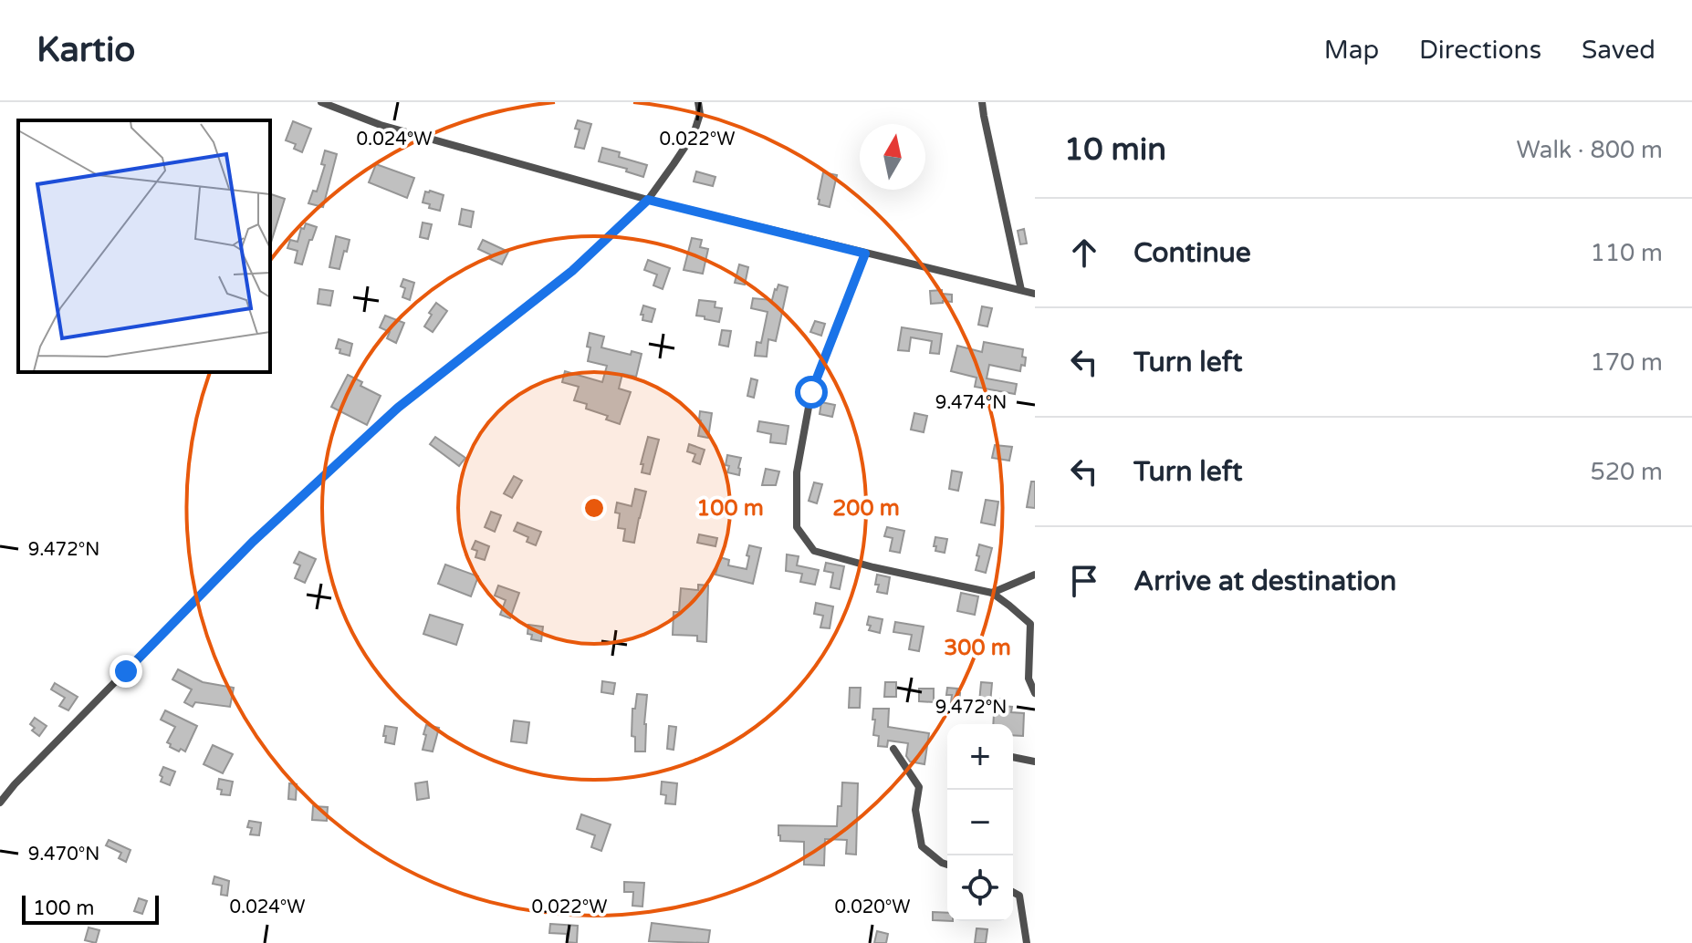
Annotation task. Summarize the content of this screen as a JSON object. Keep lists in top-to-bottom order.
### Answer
{
  "scale_bar": "100 m",
  "north": "top",
  "page": {
    "header": "Kartio",
    "nav": ["Map", "Directions", "Saved"],
    "heading": ["10 min", "Walk · 800 m"],
    "list": [
      ["Continue", "110 m"],
      ["Turn left", "170 m"],
      ["Turn left", "520 m"],
      "Arrive at destination"
    ],
    "map_buttons": ["+", "−"],
    "scale": "100 m"
  },
  "coordinates": [
    "0.024°W",
    "0.022°W",
    "9.474°N",
    "9.472°N",
    "9.470°N",
    "0.020°W"
  ],
  "rings": ["100 m", "200 m", "300 m"]
}
